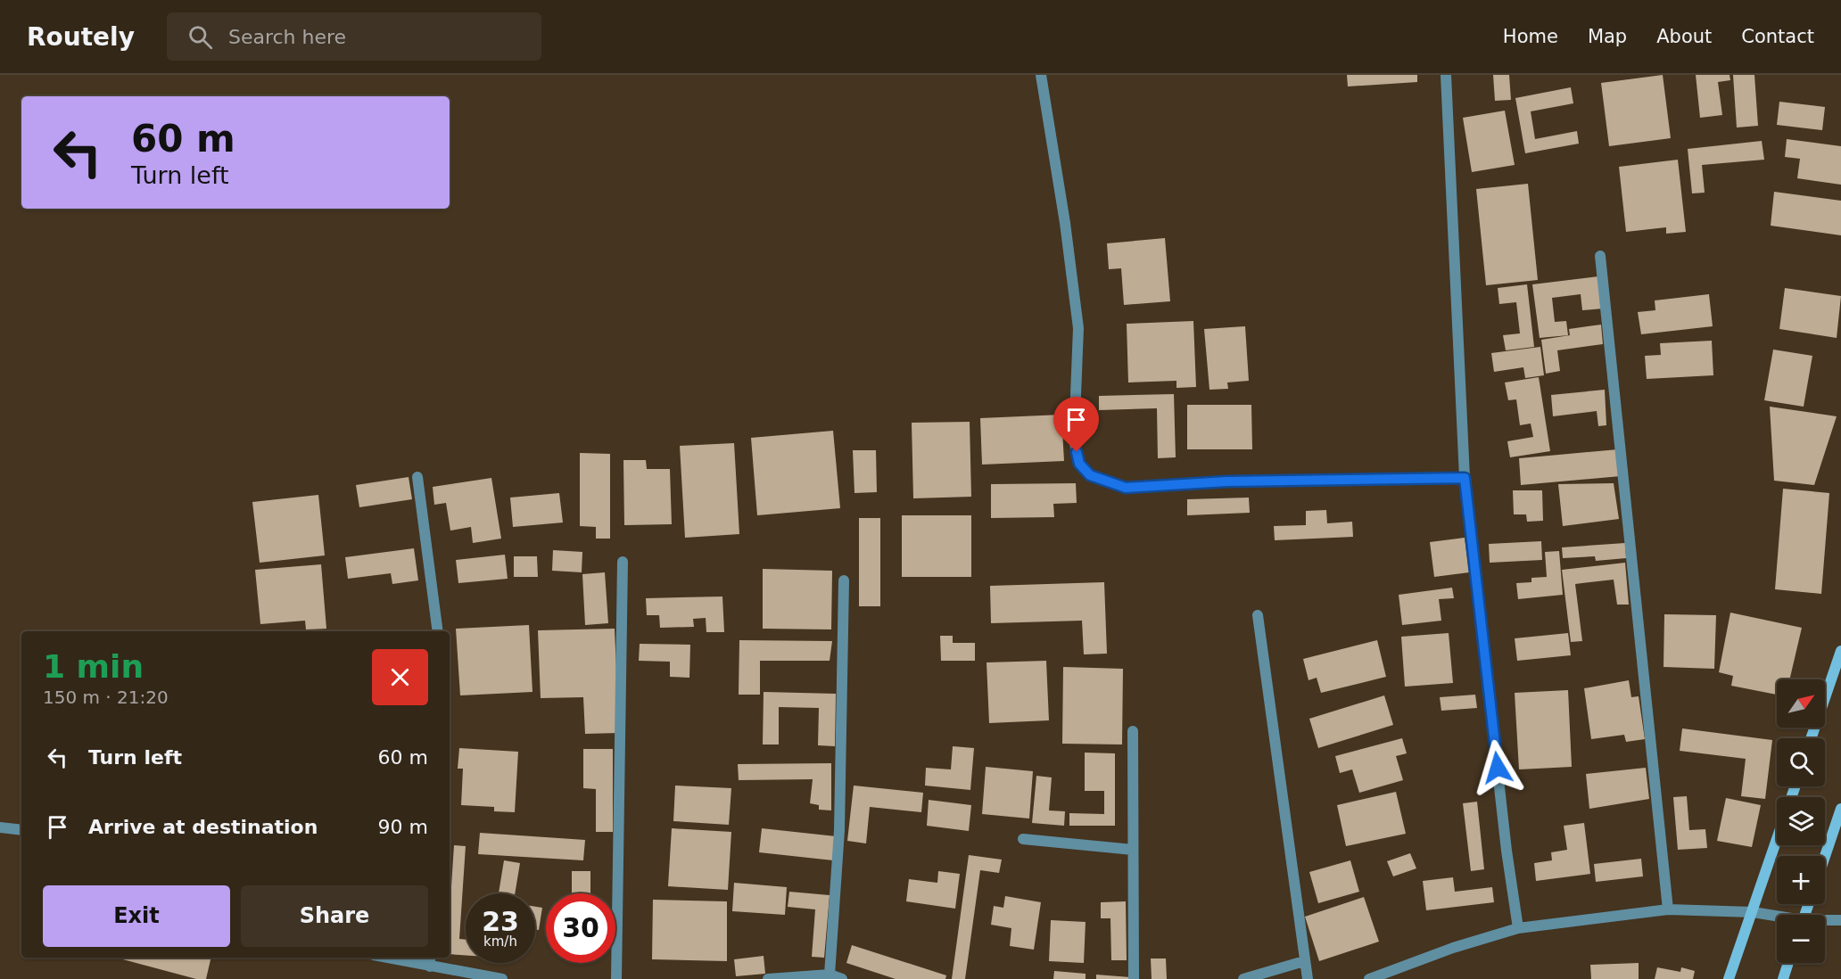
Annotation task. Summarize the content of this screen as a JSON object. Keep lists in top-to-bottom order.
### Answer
{
  "north": "top right",
  "page": {
    "header": "Routely",
    "search": "Search here",
    "nav": [
      "Home",
      "Map",
      "About",
      "Contact"
    ],
    "turn": ["60 m", "Turn left"],
    "heading": ["1 min", "150 m · 21:20"],
    "map_buttons": ["+", "−"],
    "list": [
      {
        "name": "Turn left",
        "value": "60 m"
      },
      {
        "name": "Arrive at destination",
        "value": "90 m"
      }
    ],
    "buttons": ["Exit", "Share"],
    "speed": "23 km/h",
    "limit": "30"
  }
}
